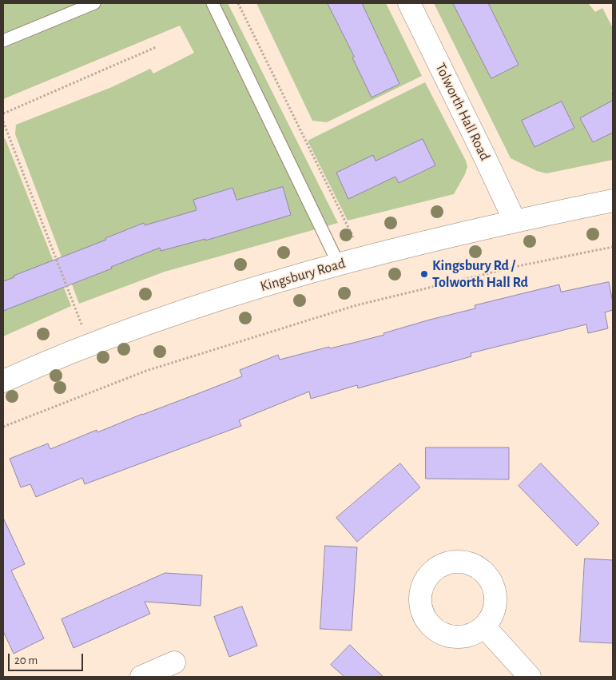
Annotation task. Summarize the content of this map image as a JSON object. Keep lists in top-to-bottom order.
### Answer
{
  "streets": {
    "street": ["Tolworth Hall Road", "Kingsbury Road"]
  },
  "crossings": [
    ["Tolworth Hall Road", "Kingsbury Road"]
  ],
  "places": ["Kingsbury Rd / Tolworth Hall Rd"],
  "scale_bar": "20 m"
}
